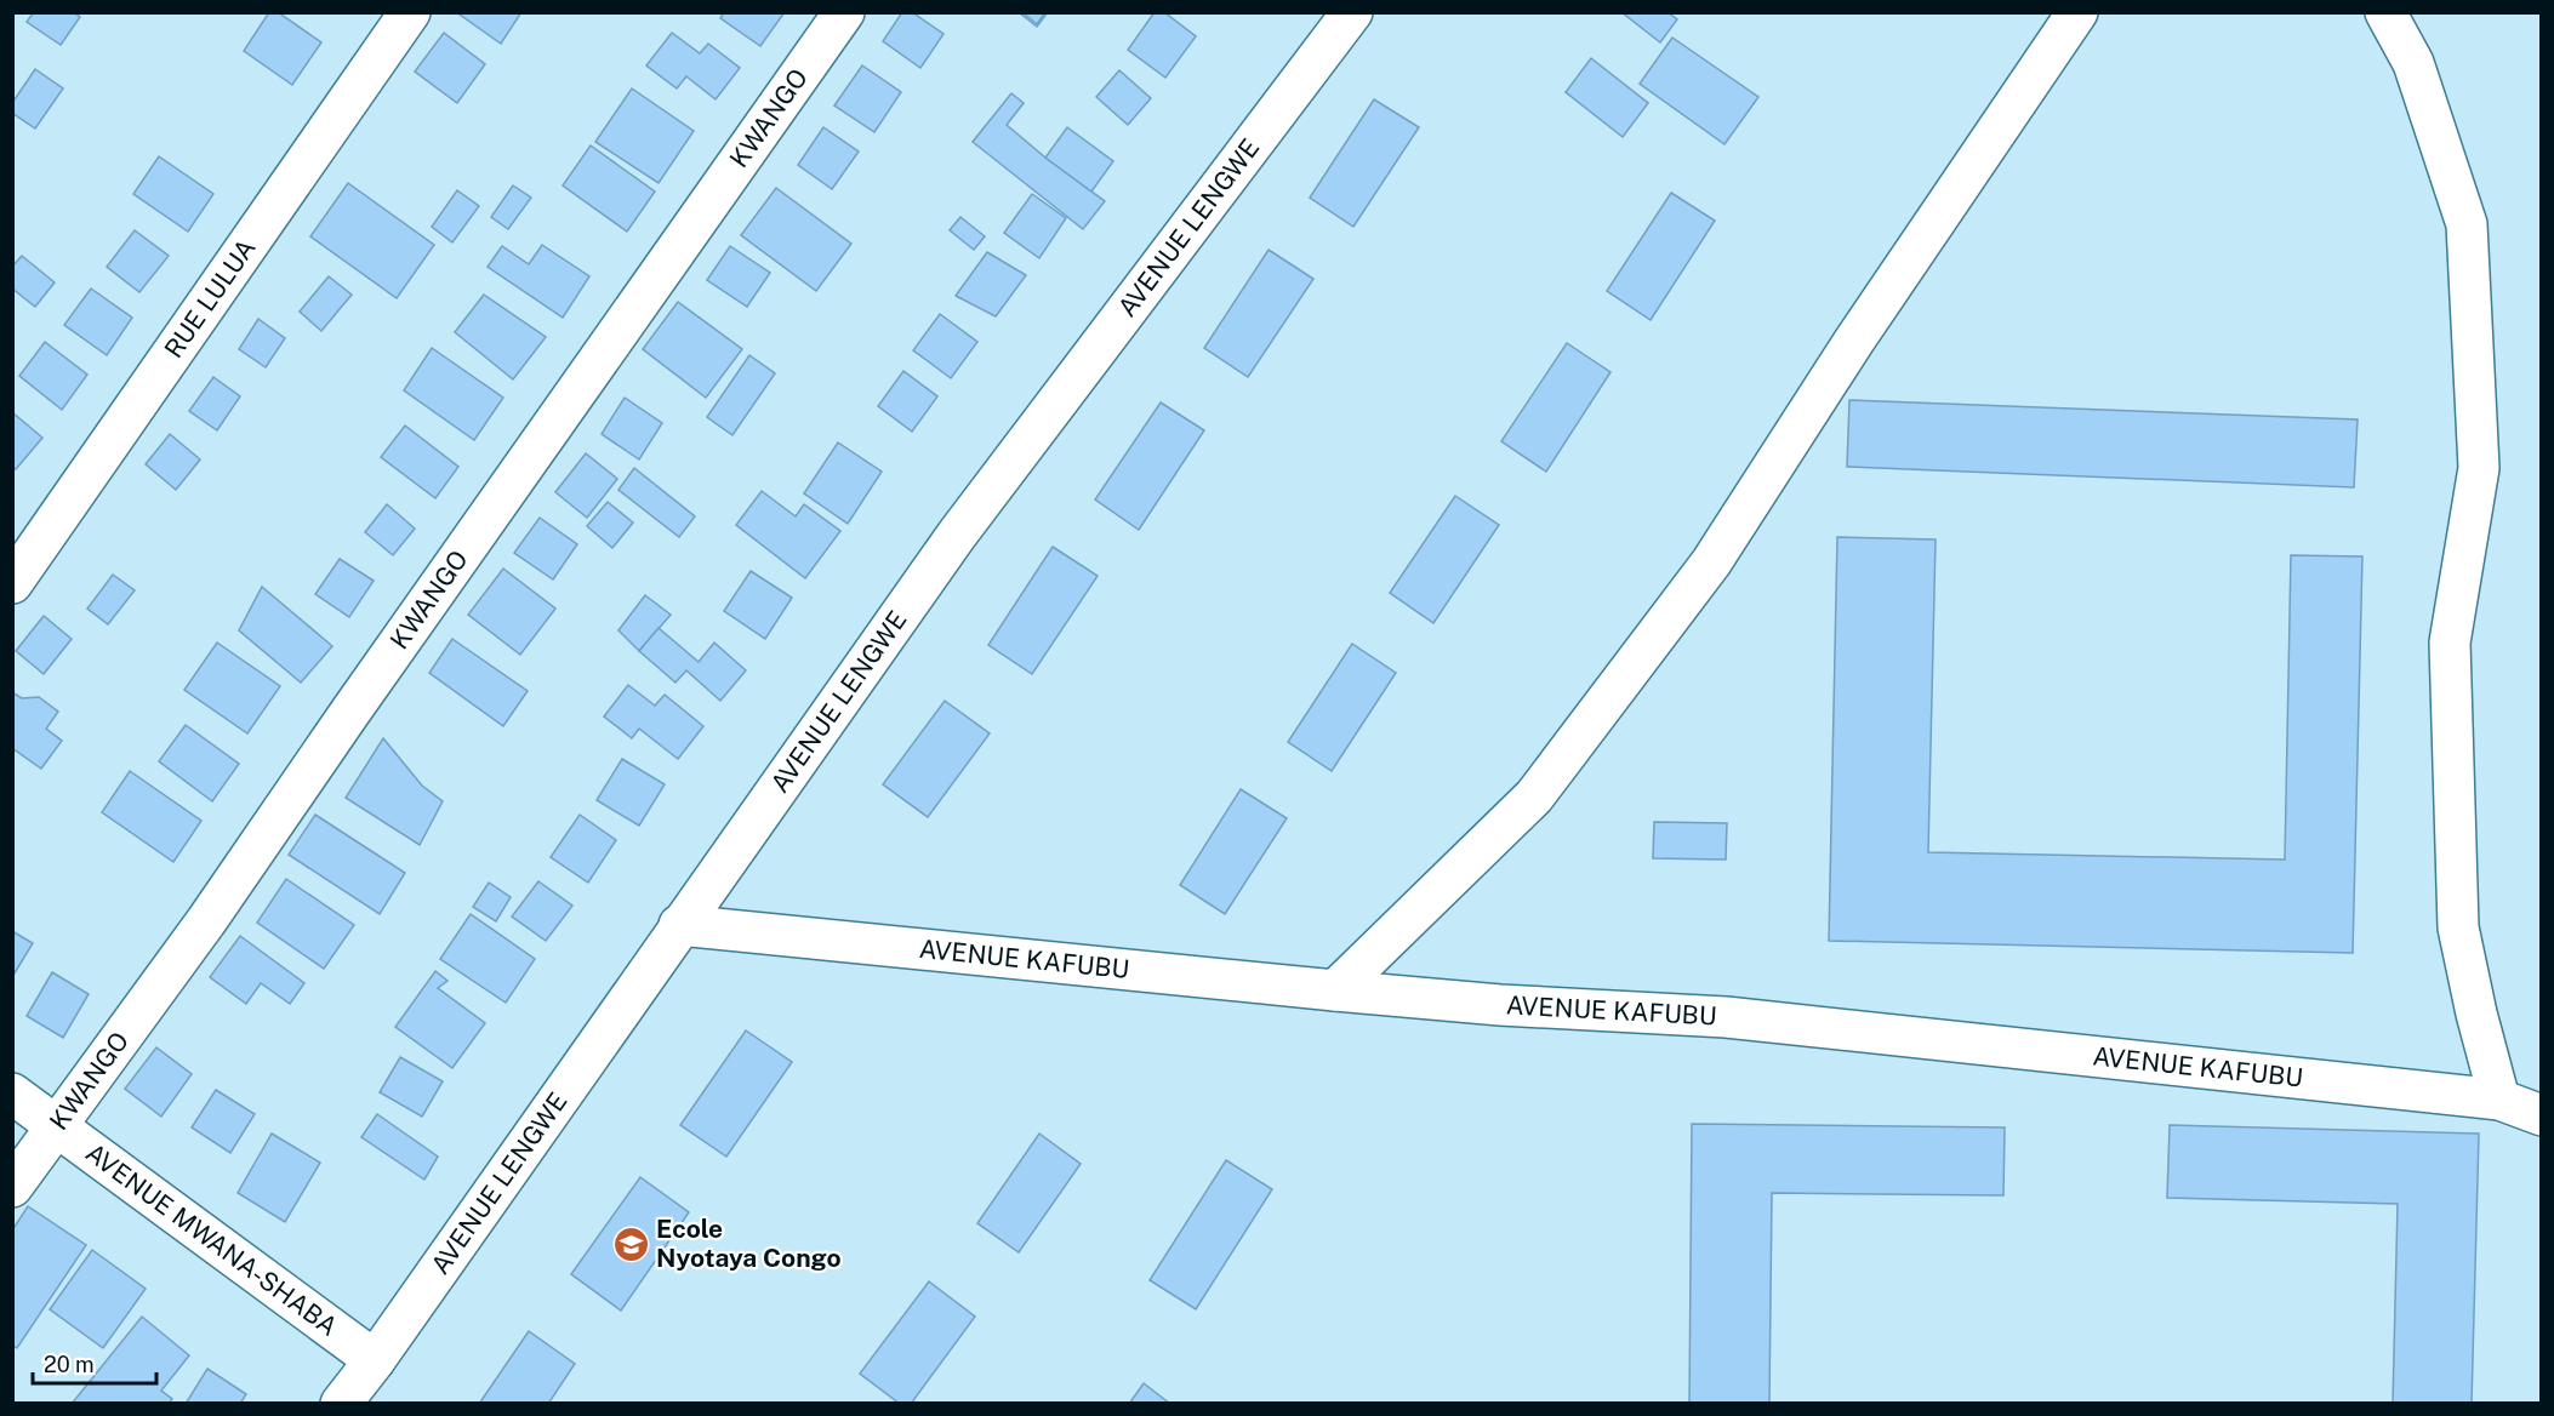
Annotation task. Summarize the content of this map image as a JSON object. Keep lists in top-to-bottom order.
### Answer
{
  "streets": {
    "street": [
      "KWANGO",
      "AVENUE LENGWE",
      "RUE LULUA",
      "AVENUE KAFUBU",
      "AVENUE MWANA-SHABA"
    ]
  },
  "crossings": [
    ["KWANGO", "AVENUE MWANA-SHABA"],
    ["AVENUE LENGWE", "AVENUE KAFUBU"],
    ["AVENUE LENGWE", "AVENUE MWANA-SHABA"]
  ],
  "places": {
    "school or university": ["Ecole Nyotaya Congo"]
  },
  "scale_bar": "20 m"
}
